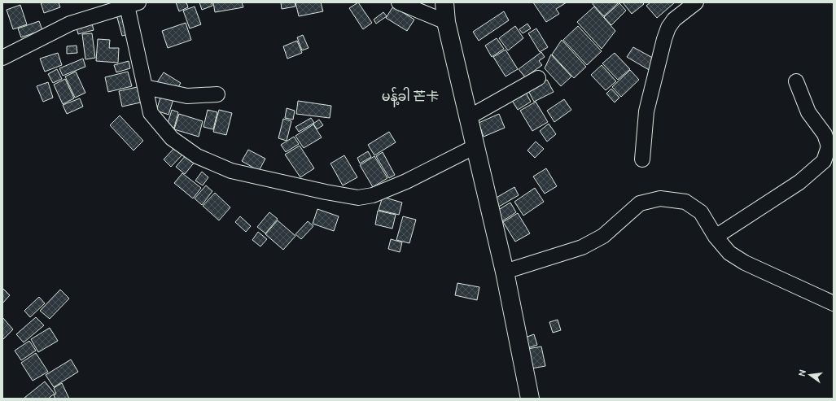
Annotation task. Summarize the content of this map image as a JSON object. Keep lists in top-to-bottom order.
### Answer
{
  "districts": ["မန့်ခါ 芒卡"],
  "north": "left"
}
